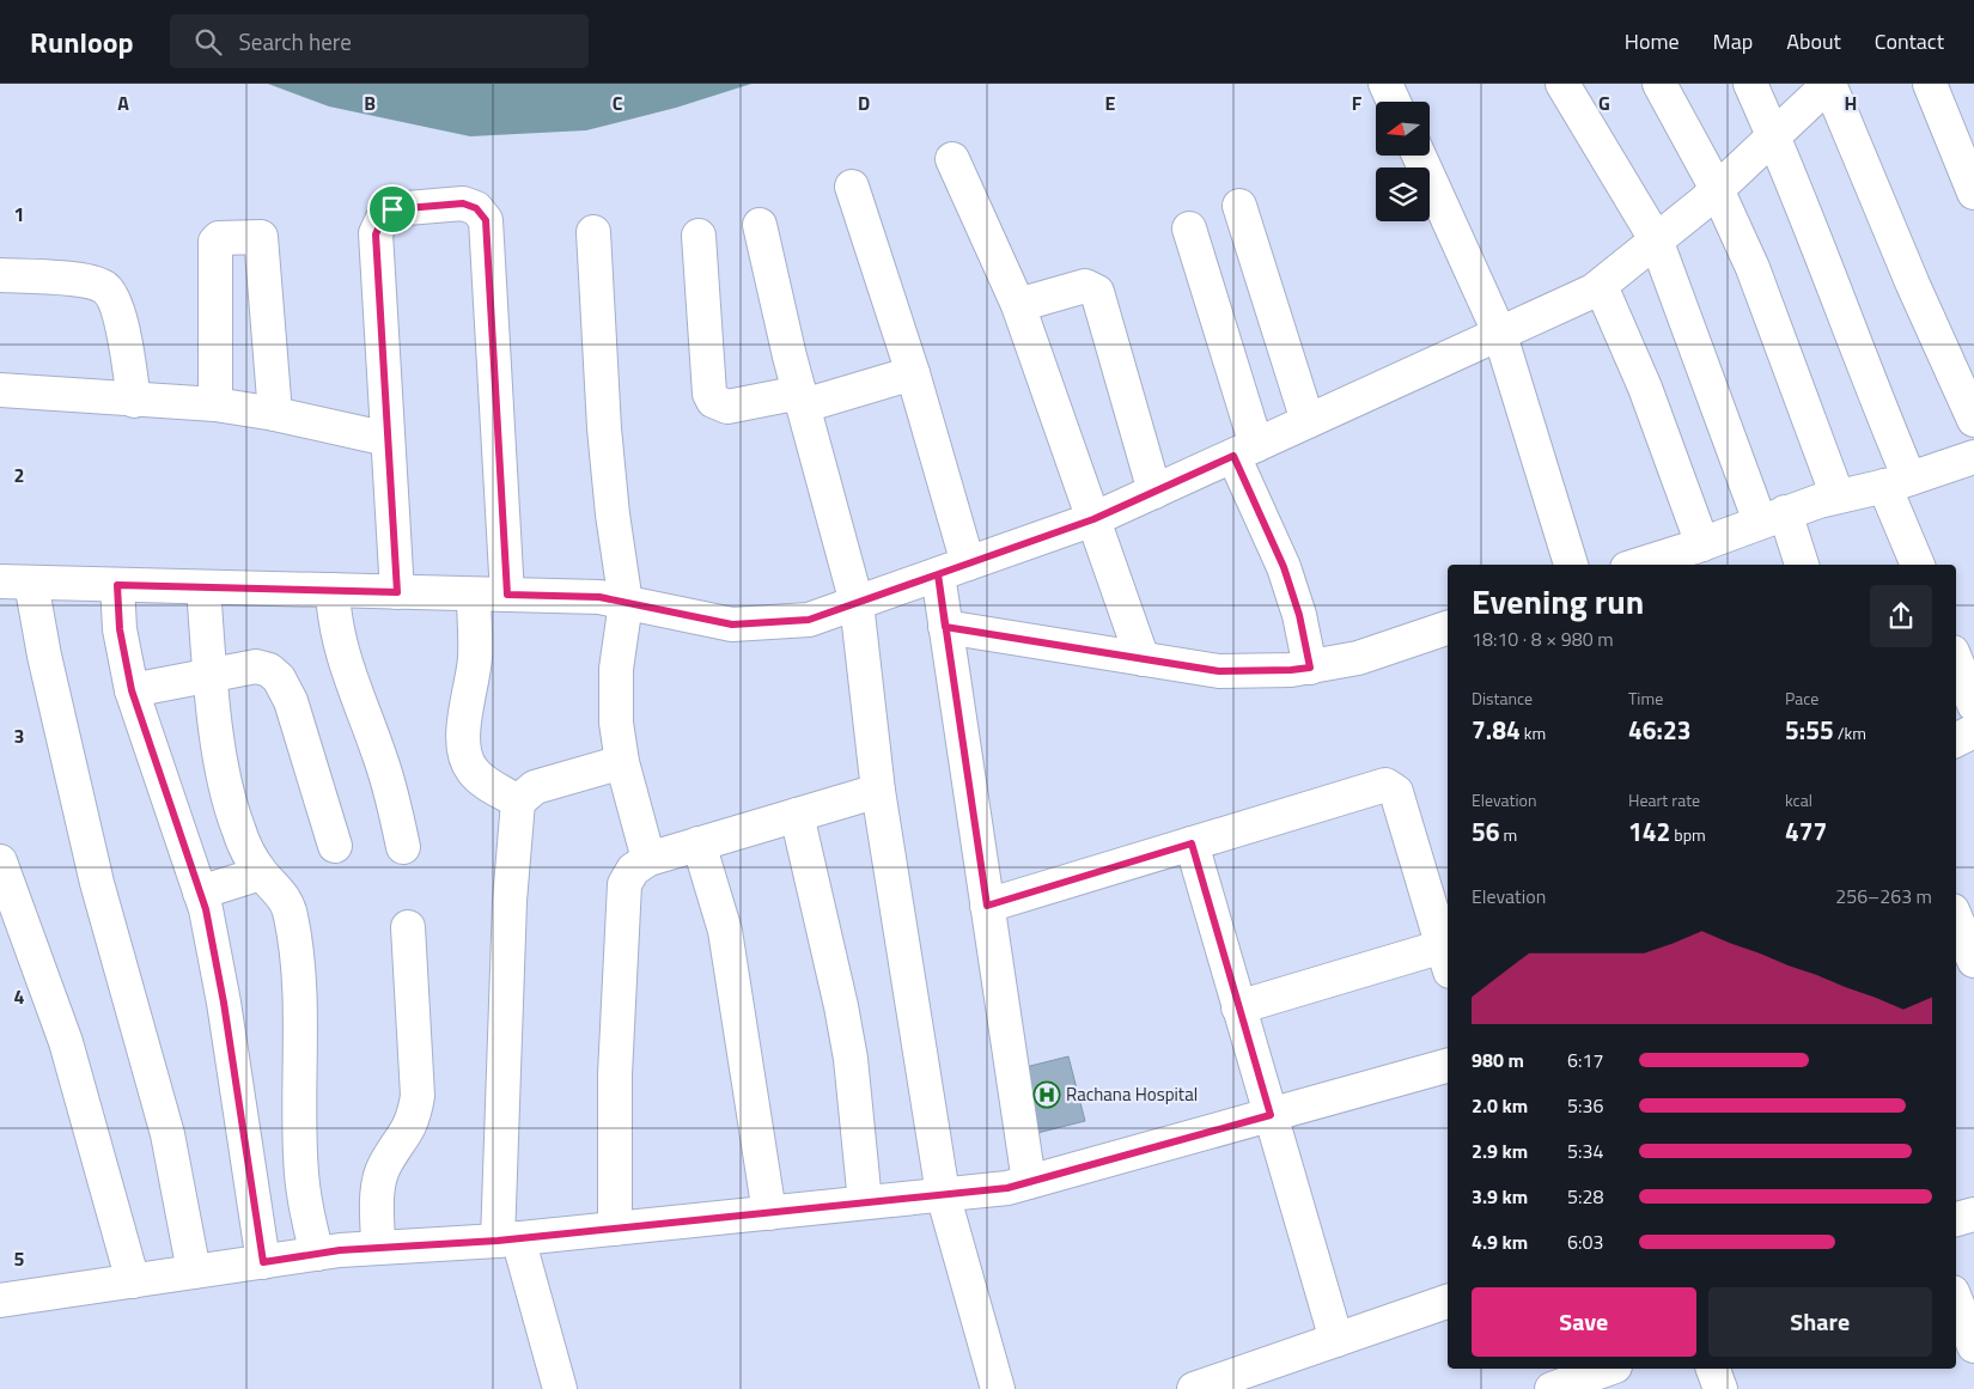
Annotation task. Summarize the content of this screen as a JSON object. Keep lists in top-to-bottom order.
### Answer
{
  "places": {
    "hospital": ["Rachana Hospital"]
  },
  "north": "left",
  "page": {
    "header": "Runloop",
    "search": "Search here",
    "nav": [
      "Home",
      "Map",
      "About",
      "Contact"
    ],
    "heading": ["Evening run", "18:10 · 8 × 980 m"],
    "stats": [
      ["Distance", "7.84 km"],
      ["Time", "46:23"],
      ["Pace", "5:55 /km"],
      ["Elevation", "56 m"],
      ["Heart rate", "142 bpm"],
      ["kcal", "477"]
    ],
    "chart": ["Elevation", "256–263 m"],
    "list": [
      {
        "name": "980 m",
        "note": "6:17"
      },
      {
        "name": "2.0 km",
        "note": "5:36"
      },
      {
        "name": "2.9 km",
        "note": "5:34"
      },
      {
        "name": "3.9 km",
        "note": "5:28"
      },
      {
        "name": "4.9 km",
        "note": "6:03"
      }
    ],
    "buttons": ["Save", "Share"]
  },
  "grid": {
    "columns": [
      "A",
      "B",
      "C",
      "D",
      "E",
      "F",
      "G",
      "H"
    ],
    "rows": [
      "1",
      "2",
      "3",
      "4",
      "5"
    ]
  }
}
